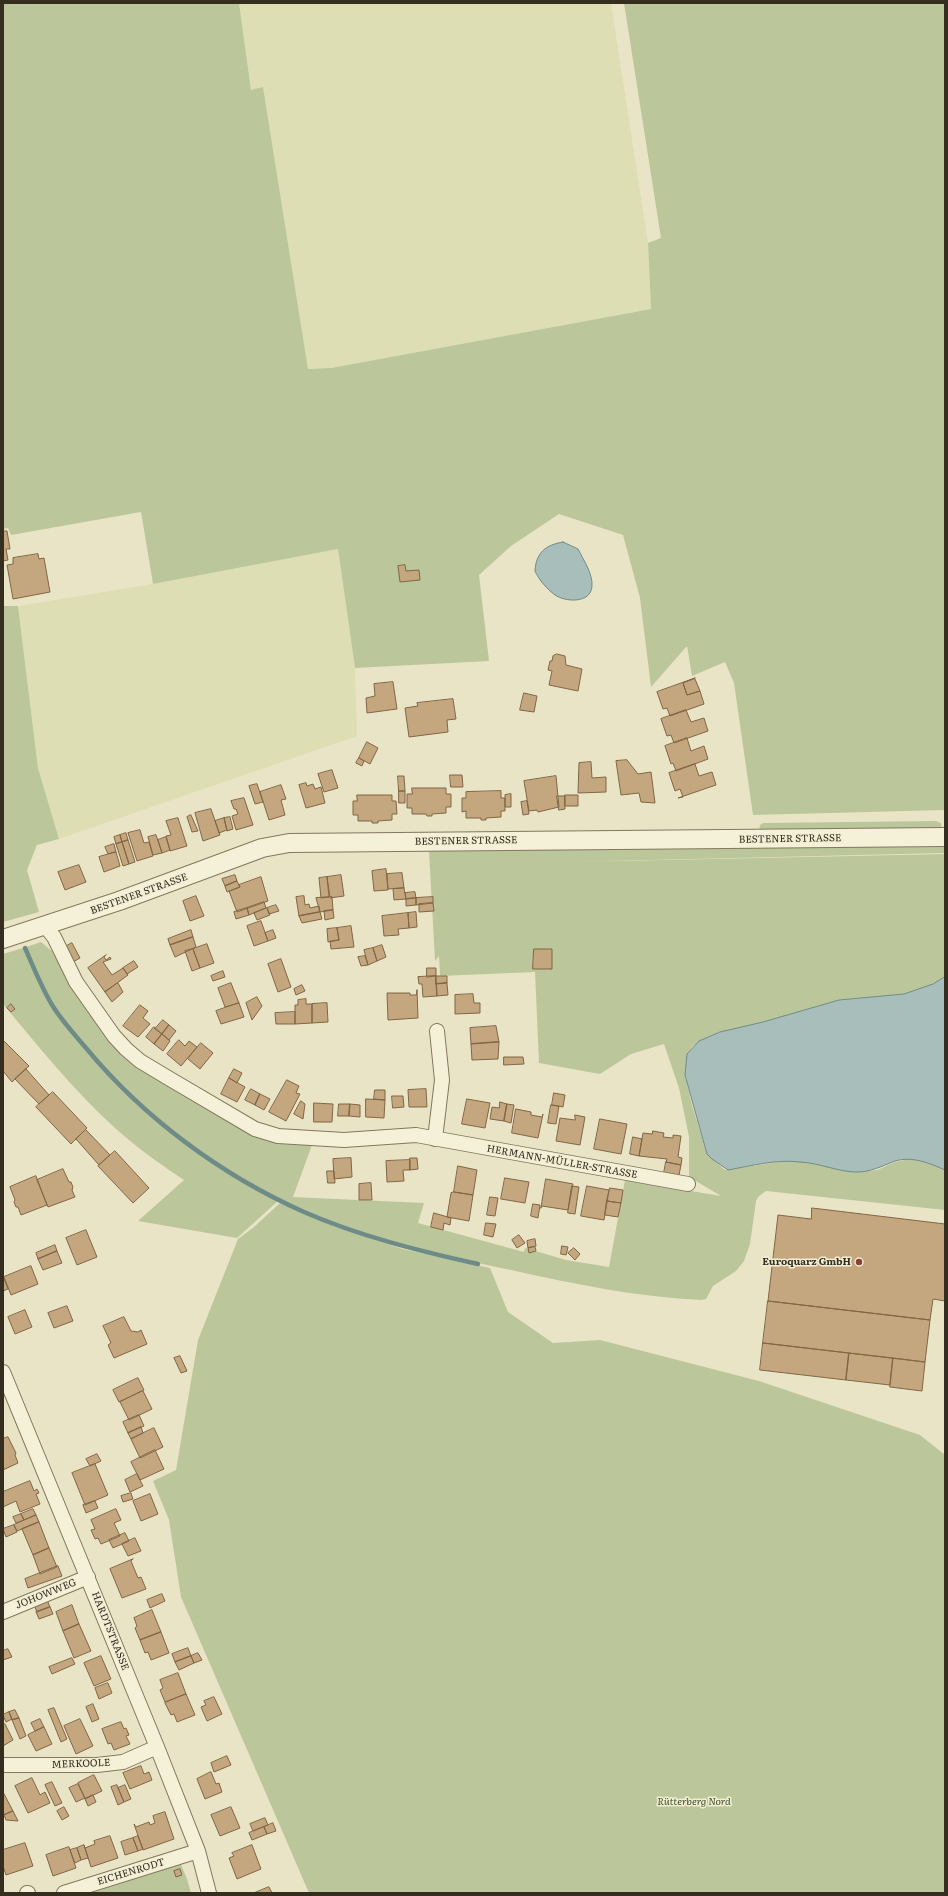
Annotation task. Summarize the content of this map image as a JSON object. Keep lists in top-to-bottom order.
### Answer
{
  "streets": {
    "street": [
      "BESTENER STRASSE",
      "HERMANN-MÜLLER-STRASSE",
      "JOHOWWEG",
      "HARDTSTRASSE",
      "MERKOOLE",
      "EICHENRODT"
    ]
  },
  "crossings": [
    ["BESTENER STRASSE", "HERMANN-MÜLLER-STRASSE"],
    ["JOHOWWEG", "HARDTSTRASSE"],
    ["HARDTSTRASSE", "MERKOOLE"],
    ["HARDTSTRASSE", "EICHENRODT"]
  ],
  "parks": ["Rütterberg Nord"],
  "places": ["Euroquarz GmbH"]
}
